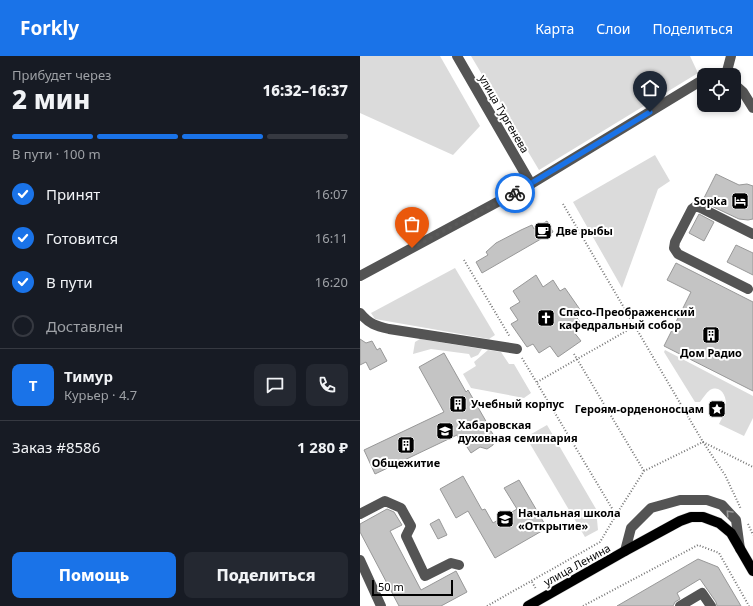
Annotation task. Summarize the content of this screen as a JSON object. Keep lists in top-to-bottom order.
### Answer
{
  "streets": {
    "main road": ["улица Ленина"],
    "street": ["улица Тургенева"]
  },
  "places": {
    "hotel": ["Sopka"],
    "cafe": ["Две рыбы"],
    "church": ["Спасо-Преображенский кафедральный собор"],
    "building": ["Дом Радио", "Учебный корпус", "Общежитие"],
    "place": ["Героям-орденоносцам"],
    "school or university": ["Хабаровская духовная семинария", "Начальная школа «Открытие»"]
  },
  "scale_bar": "50 m",
  "page": {
    "header": "Forkly",
    "nav": ["Карта", "Слои", "Поделиться"],
    "heading": ["2 мин", "Прибудет через", "16:32–16:37"],
    "panel": [
      "Тимур",
      "Курьер · 4.7",
      "Заказ #8586",
      "1 280 ₽"
    ],
    "bar": "В пути · 100 m",
    "list": [
      ["Принят", "16:07"],
      ["Готовится", "16:11"],
      ["В пути", "16:20"],
      "Доставлен"
    ],
    "round": "Т",
    "buttons": ["Помощь", "Поделиться"],
    "scale": "50 m"
  }
}
